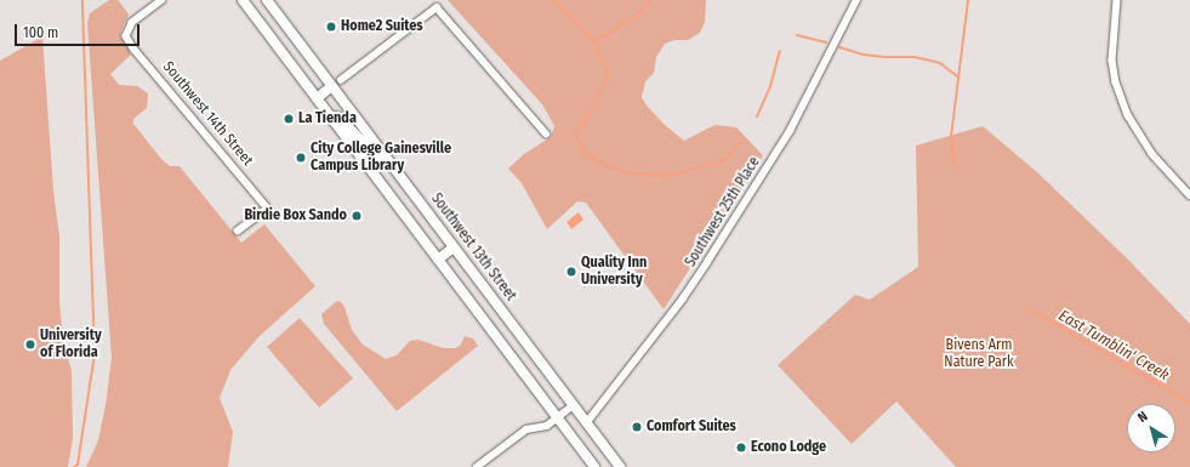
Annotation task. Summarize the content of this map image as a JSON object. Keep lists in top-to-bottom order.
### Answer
{
  "streets": {
    "main road": ["Southwest 13th Street"],
    "street": ["Southwest 14th Street", "Southwest 25th Place"]
  },
  "crossings": [
    ["Southwest 25th Place", "Southwest 13th Street"]
  ],
  "water": ["East Tumblin' Creek"],
  "parks": ["Bivens Arm Nature Park"],
  "places": [
    "Home2 Suites",
    "La Tienda",
    "City College Gainesville Campus Library",
    "Birdie Box Sando",
    "Quality Inn University",
    "University of Florida",
    "Comfort Suites",
    "Econo Lodge"
  ],
  "scale_bar": "100 m",
  "north": "top left"
}
